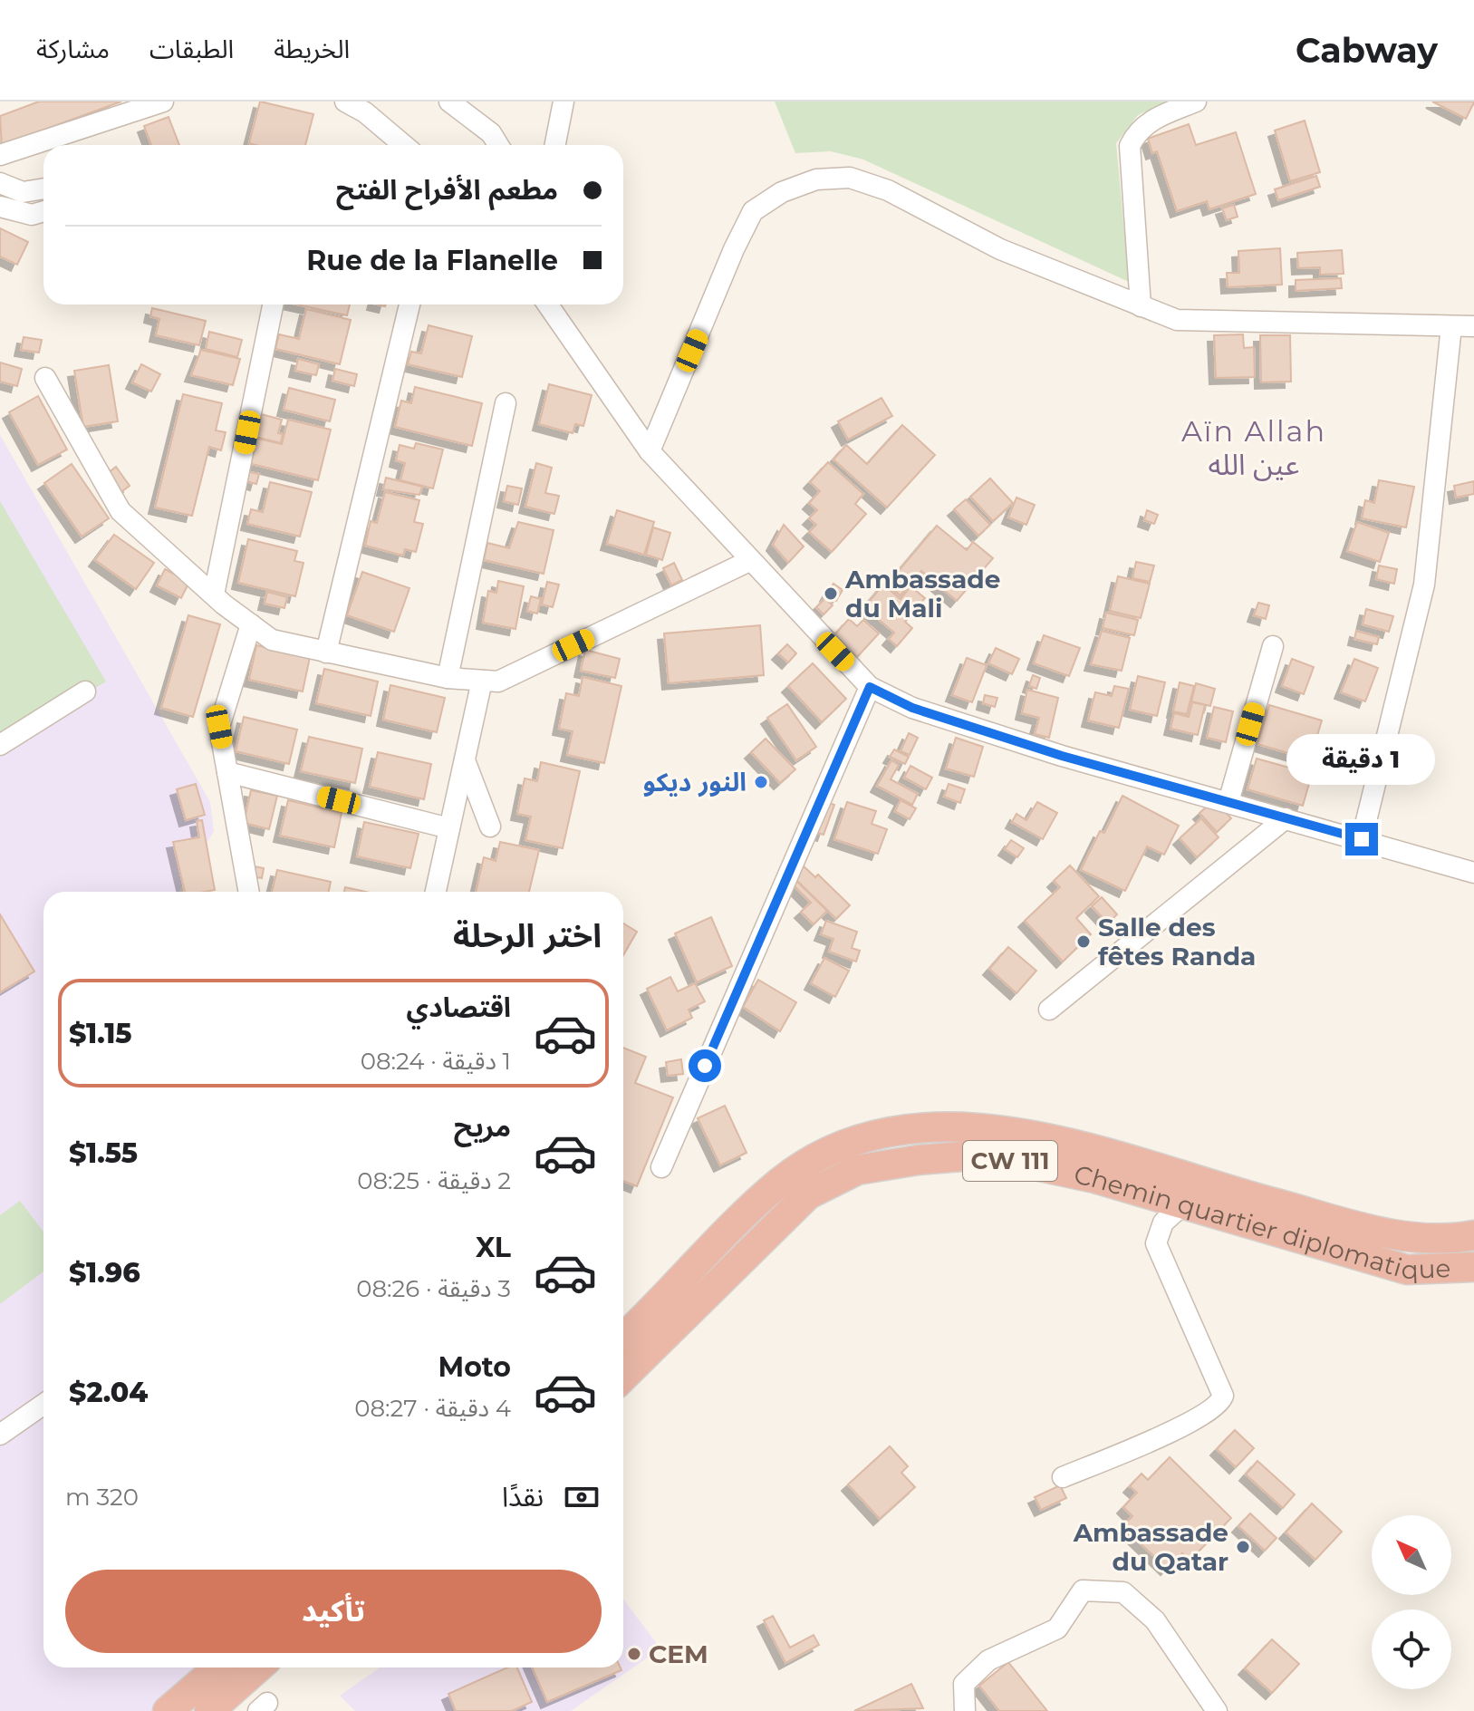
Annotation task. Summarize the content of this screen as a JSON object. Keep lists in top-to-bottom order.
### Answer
{
  "streets": {
    "highway": ["CW 111", "Chemin quartier diplomatique"]
  },
  "districts": ["Aïn Allah عين الله"],
  "places": [
    "Ambassade du Mali",
    "النور ديكو",
    "Salle des fêtes Randa",
    "Ambassade du Qatar",
    "CEM"
  ],
  "north": "top left",
  "page": {
    "header": "Cabway",
    "nav": ["الخريطة", "الطبقات", "مشاركة"],
    "banner": ["مطعم الأفراح الفتح", "Rue de la Flanelle"],
    "bubble": "1 دقيقة",
    "heading": "اختر الرحلة",
    "list": [
      {
        "name": "اقتصادي",
        "note": "1 دقيقة · 08:24",
        "value": "$1.15"
      },
      {
        "name": "مريح",
        "note": "2 دقيقة · 08:25",
        "value": "$1.55"
      },
      {
        "name": "XL",
        "note": "3 دقيقة · 08:26",
        "value": "$1.96"
      },
      {
        "name": "Moto",
        "note": "4 دقيقة · 08:27",
        "value": "$2.04"
      }
    ],
    "pay": ["نقدًا", "320 m"],
    "buttons": "تأكيد"
  }
}
